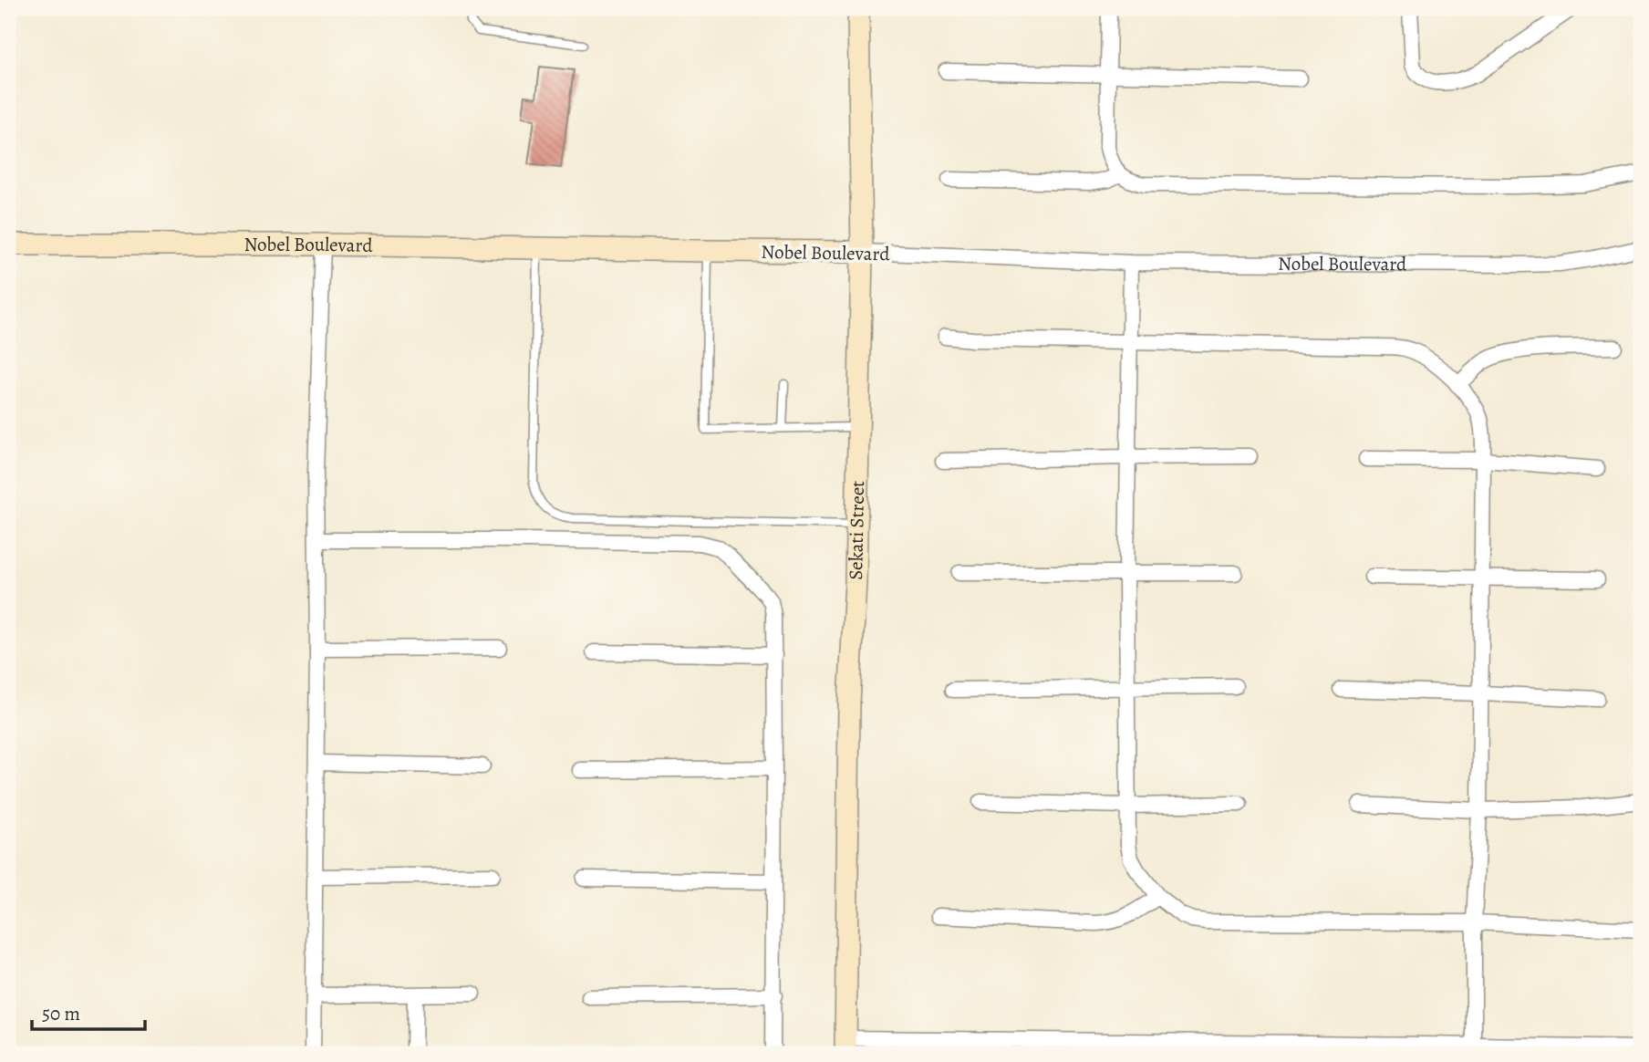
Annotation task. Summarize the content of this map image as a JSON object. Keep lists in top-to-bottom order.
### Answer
{
  "streets": {
    "street": ["Nobel Boulevard", "Sekati Street"]
  },
  "crossings": [
    ["Nobel Boulevard", "Sekati Street"]
  ],
  "scale_bar": "50 m"
}
